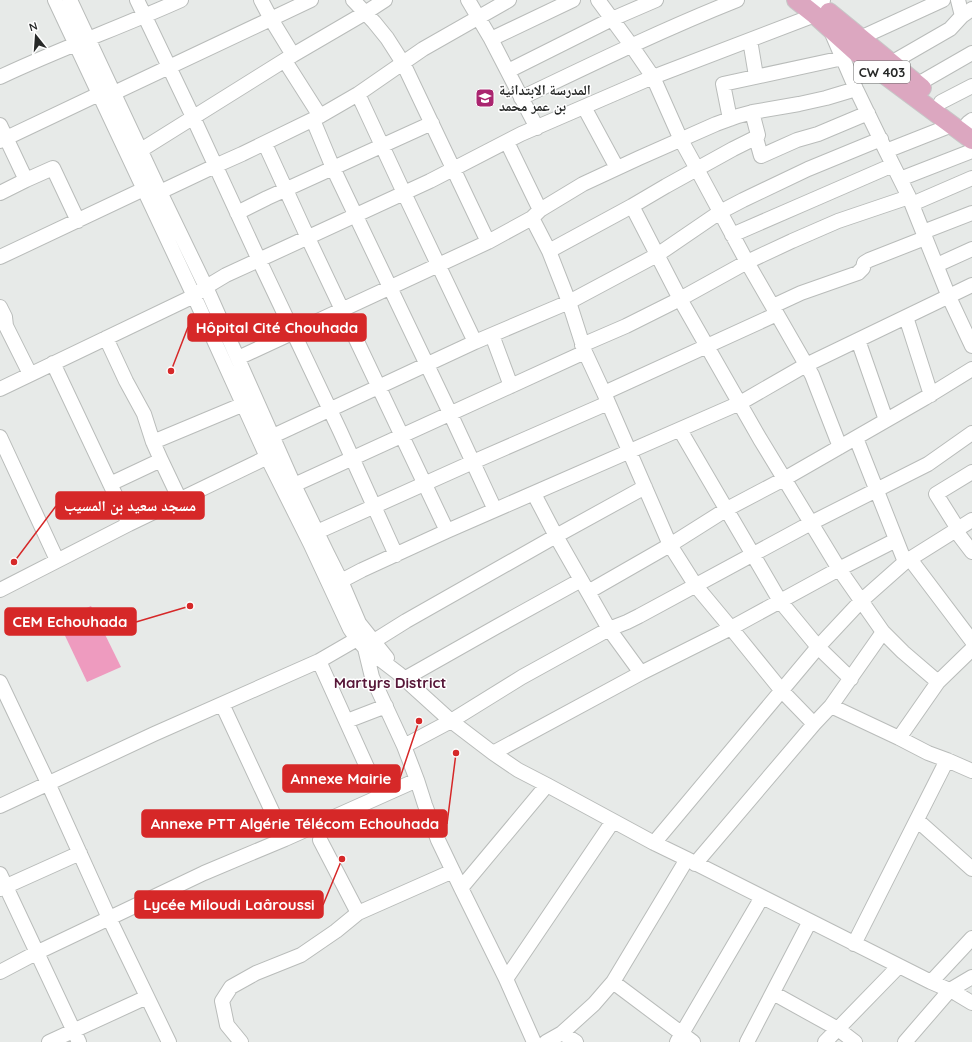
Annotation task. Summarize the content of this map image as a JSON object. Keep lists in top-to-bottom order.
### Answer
{
  "streets": {
    "main road": ["CW 403"]
  },
  "districts": ["Martyrs District"],
  "places": {
    "school or university": ["المدرسة الابتدائية بن عمر محمد"],
    "other": [
      "Hôpital Cité Chouhada",
      "مسجد سعيد بن المسيب",
      "CEM Echouhada",
      "Annexe Mairie",
      "Annexe PTT Algérie Télécom Echouhada",
      "Lycée Miloudi Laâroussi"
    ]
  },
  "north": "top"
}
